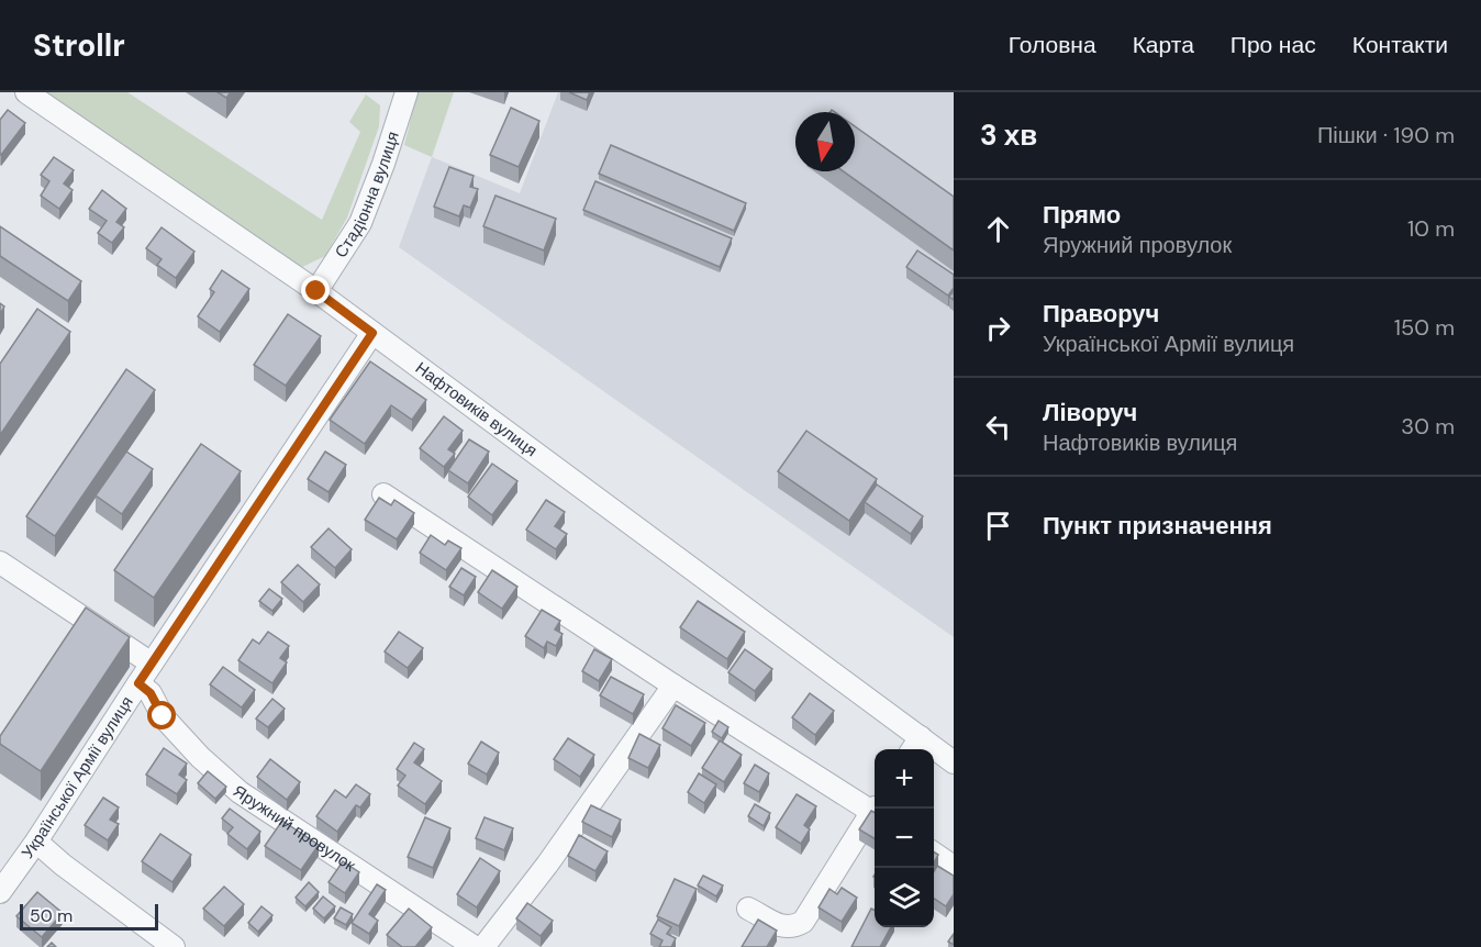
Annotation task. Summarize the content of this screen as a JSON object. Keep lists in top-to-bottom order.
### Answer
{
  "streets": {
    "street": [
      "Стадіонна вулиця",
      "Нафтовиків вулиця",
      "Української Армії вулиця",
      "Яружний провулок"
    ]
  },
  "crossings": [
    ["Стадіонна вулиця", "Нафтовиків вулиця"],
    ["Нафтовиків вулиця", "Української Армії вулиця"],
    ["Української Армії вулиця", "Яружний провулок"]
  ],
  "scale_bar": "50 m",
  "north": "bottom",
  "page": {
    "header": "Strollr",
    "nav": [
      "Головна",
      "Карта",
      "Про нас",
      "Контакти"
    ],
    "heading": ["3 хв", "Пішки · 190 m"],
    "list": [
      ["Прямо", "Яружний провулок", "10 m"],
      ["Праворуч", "Української Армії вулиця", "150 m"],
      ["Ліворуч", "Нафтовиків вулиця", "30 m"],
      "Пункт призначення"
    ],
    "map_buttons": ["+", "−"],
    "scale": "50 m"
  }
}
